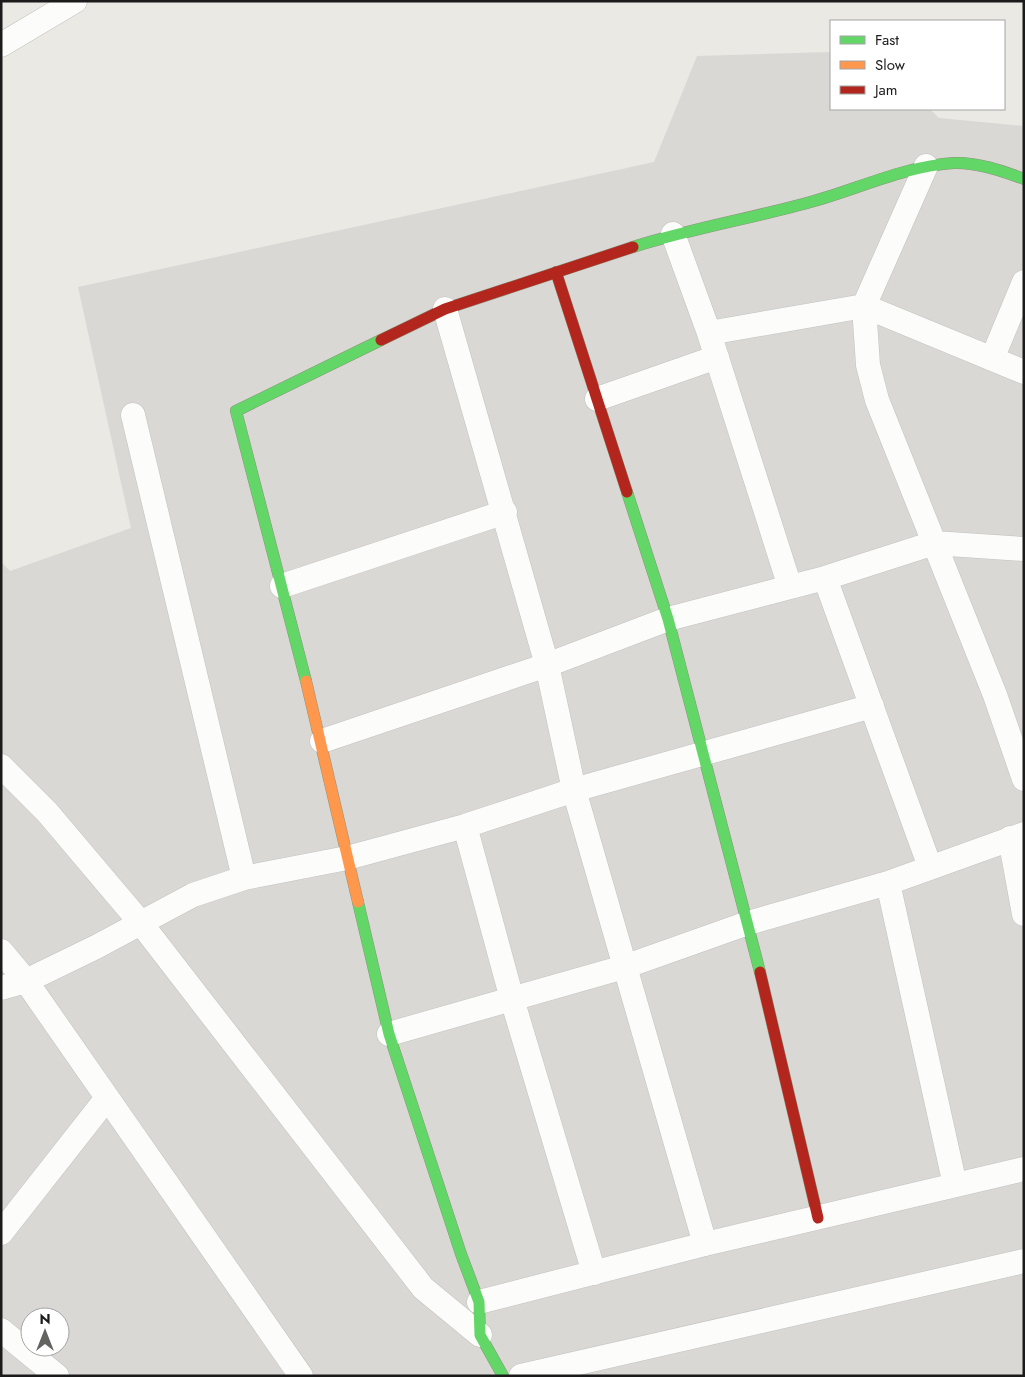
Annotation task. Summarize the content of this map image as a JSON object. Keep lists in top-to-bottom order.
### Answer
{
  "legend": ["Fast", "Slow", "Jam"],
  "north": "top"
}
